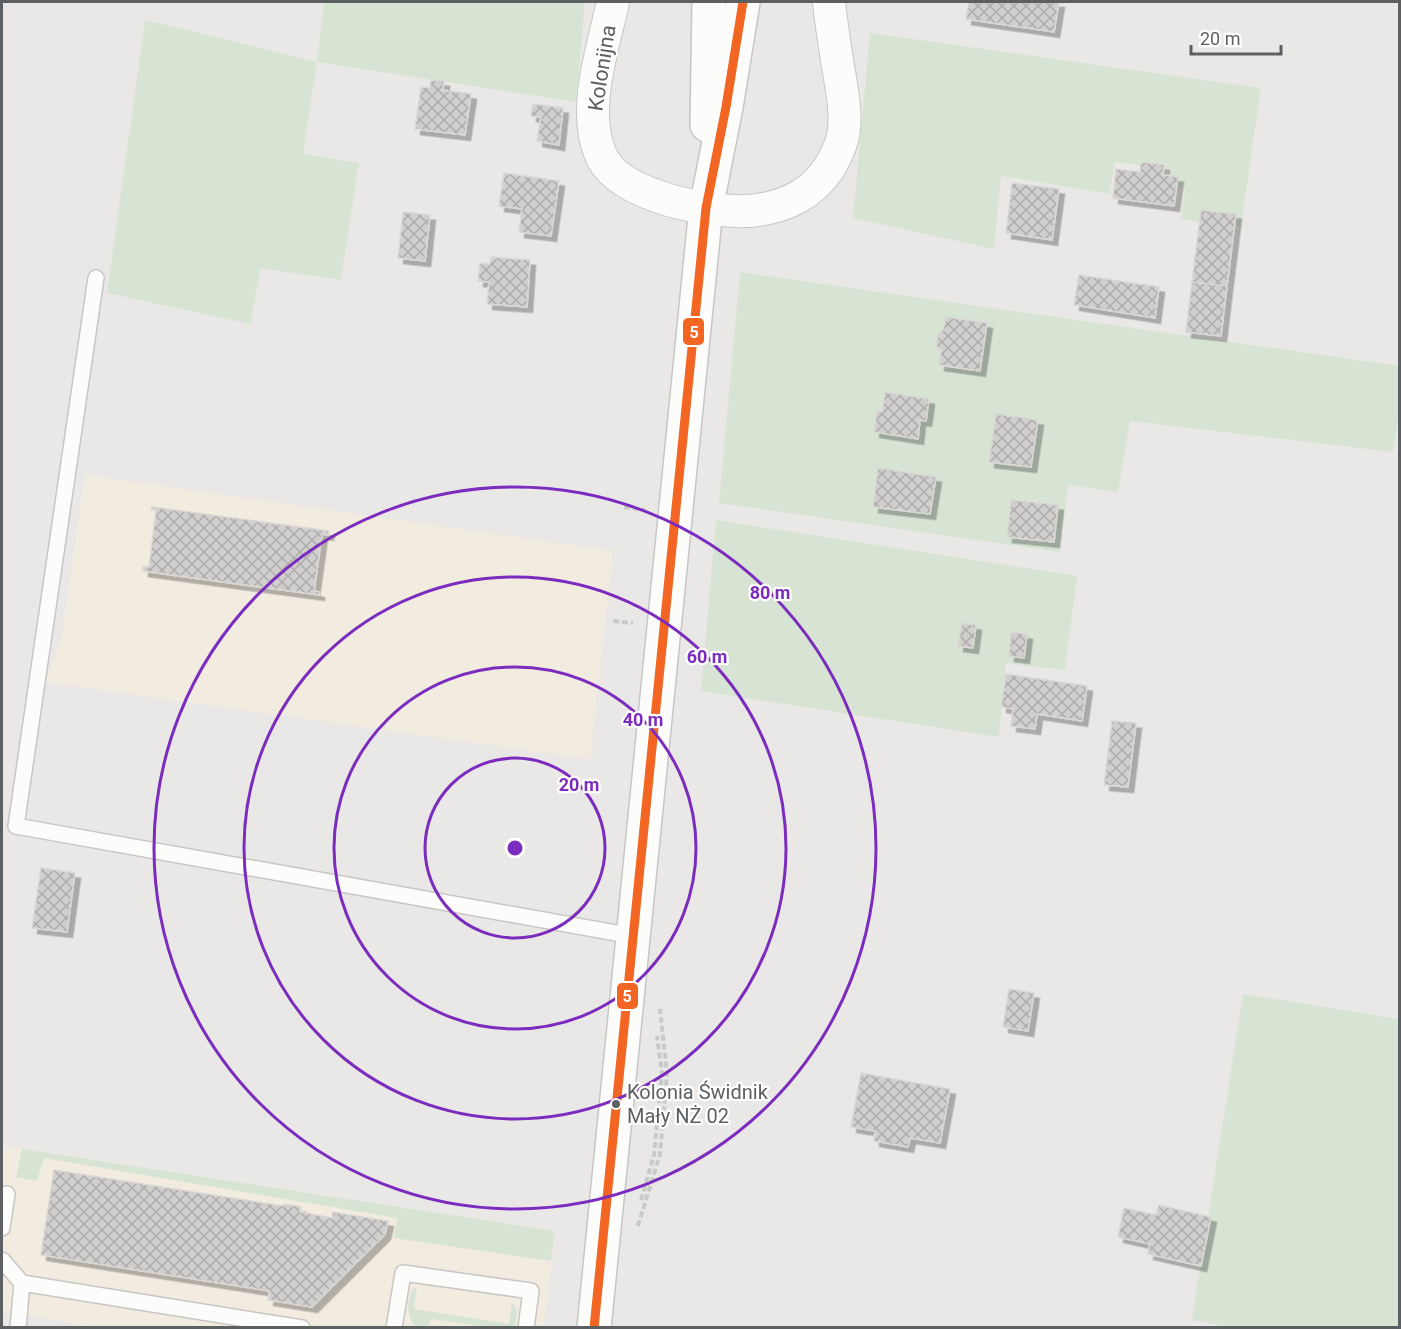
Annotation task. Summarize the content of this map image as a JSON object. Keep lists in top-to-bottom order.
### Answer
{
  "streets": {
    "street": ["Kolonijna"]
  },
  "places": ["Kolonia Świdnik Mały NŻ 02"],
  "lines": ["transit line 5"],
  "scale_bar": "20 m",
  "rings": [
    "80 m",
    "60 m",
    "40 m",
    "20 m"
  ]
}
